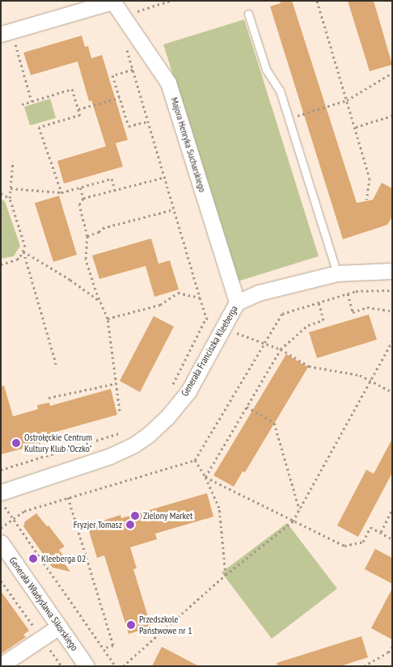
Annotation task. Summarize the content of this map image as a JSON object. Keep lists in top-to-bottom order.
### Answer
{
  "streets": {
    "street": ["Majora Henryka Sucharskiego", "Generała Franciszka Kleeberga", "Generała Władysława Sikorskiego"]
  },
  "crossings": [
    ["Majora Henryka Sucharskiego", "Generała Franciszka Kleeberga"]
  ],
  "places": [
    "Ostrołęckie Centrum Kultury Klub \"Oczko\"",
    "Zielony Market",
    "Fryzjer Tomasz",
    "Kleeberga 02",
    "Przedszkole Państwowe nr 1"
  ]
}
